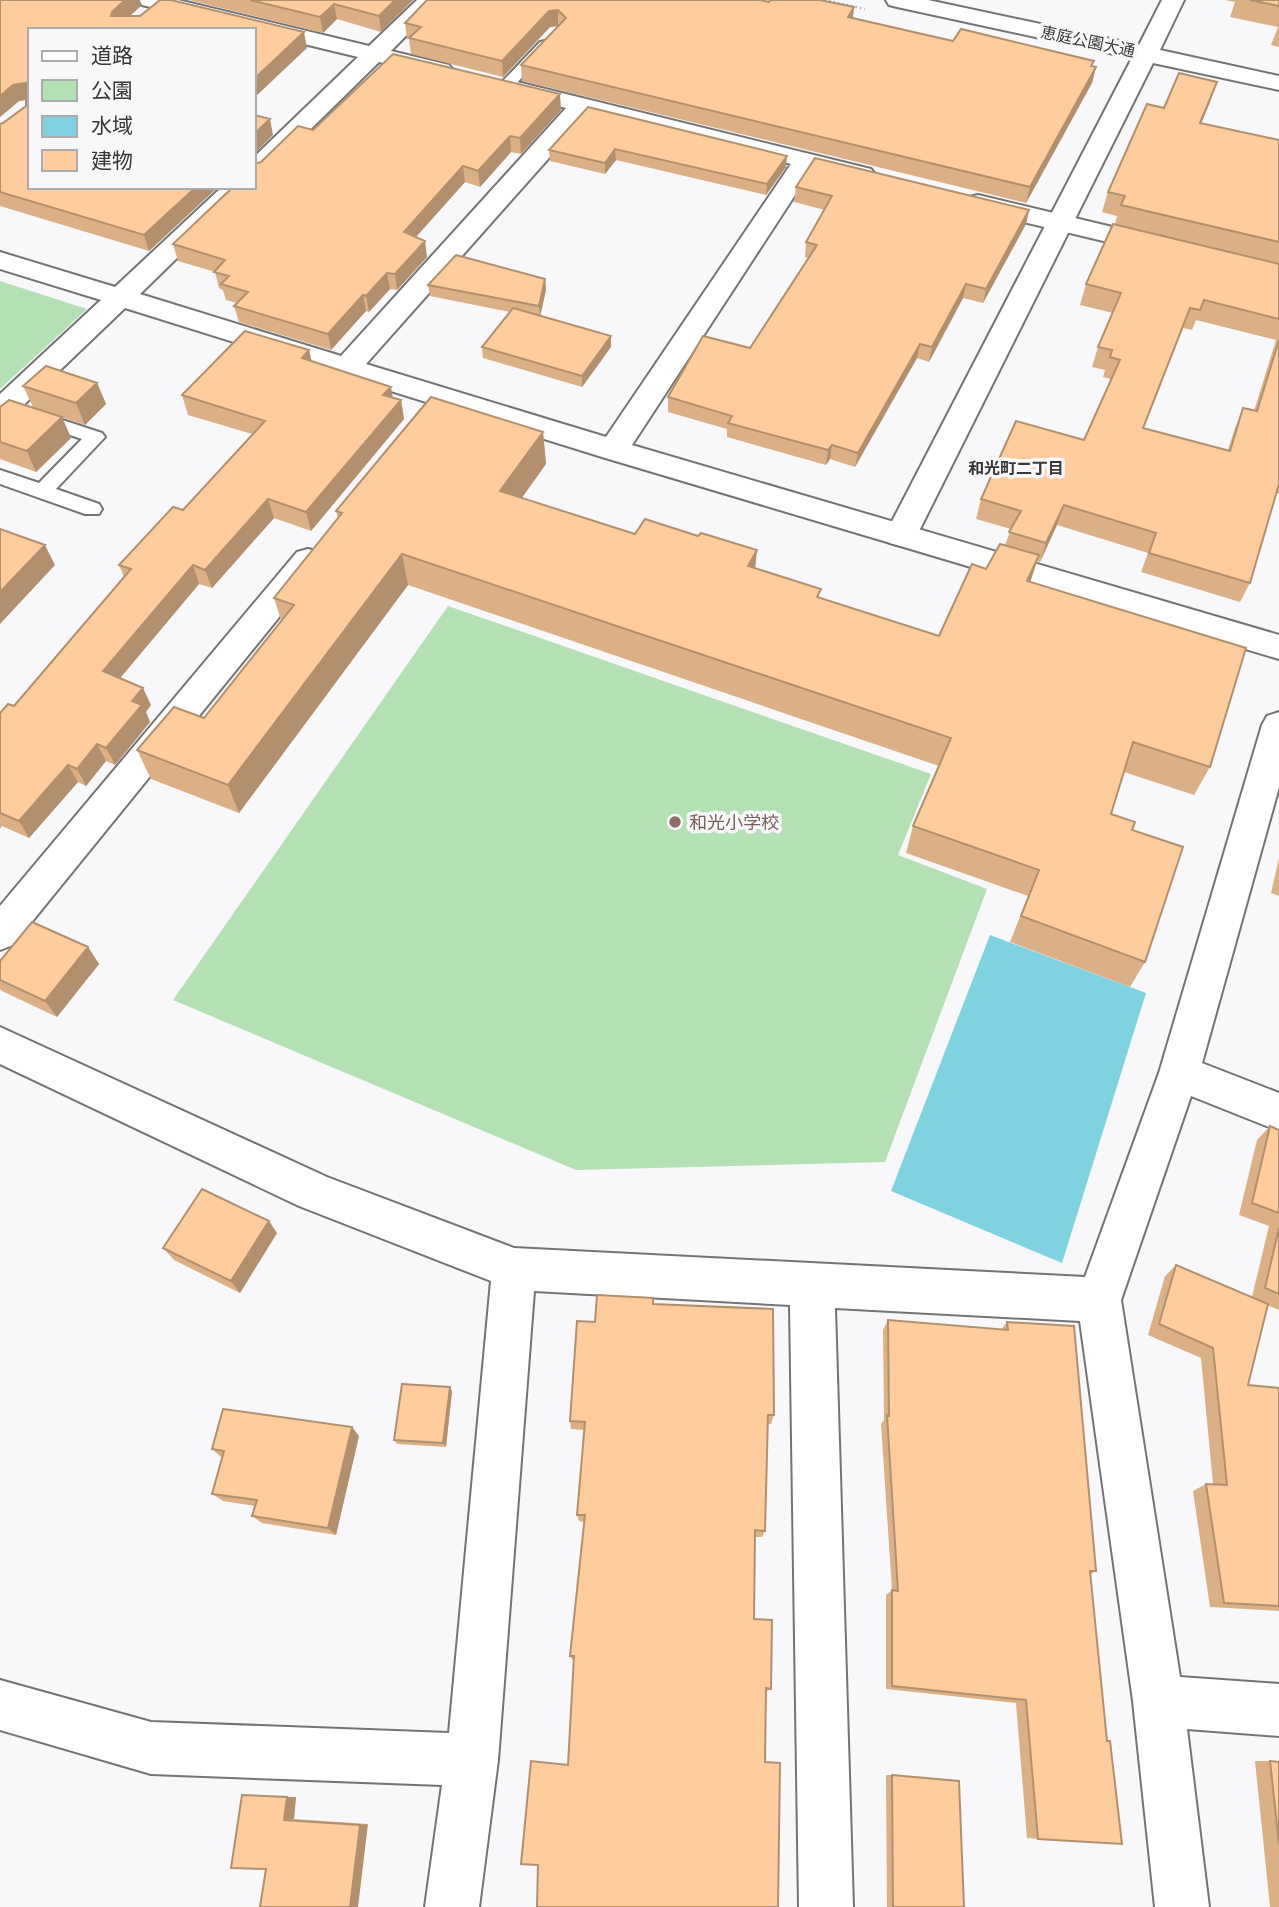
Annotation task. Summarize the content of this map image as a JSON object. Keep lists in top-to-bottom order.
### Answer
{
  "streets": {
    "street": ["恵庭公園大通"]
  },
  "districts": ["和光町二丁目"],
  "places": ["和光小学校"],
  "legend": [
    "道路",
    "公園",
    "水域",
    "建物"
  ]
}
